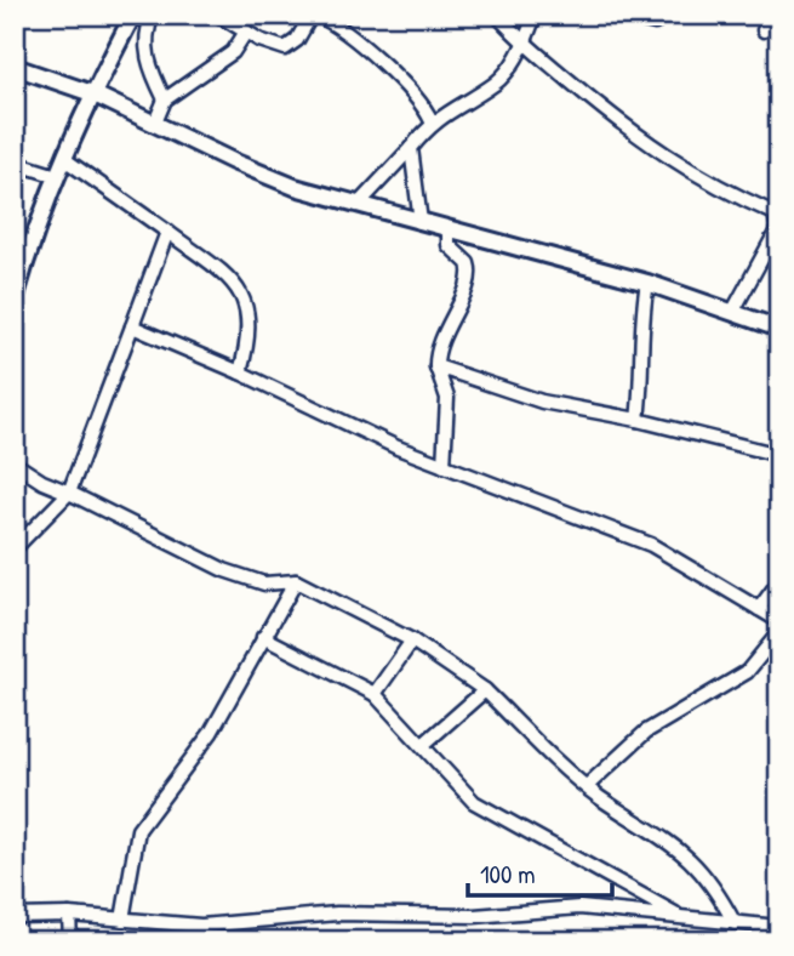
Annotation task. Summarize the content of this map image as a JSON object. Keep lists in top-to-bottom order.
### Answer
{
  "scale_bar": "100 m"
}
